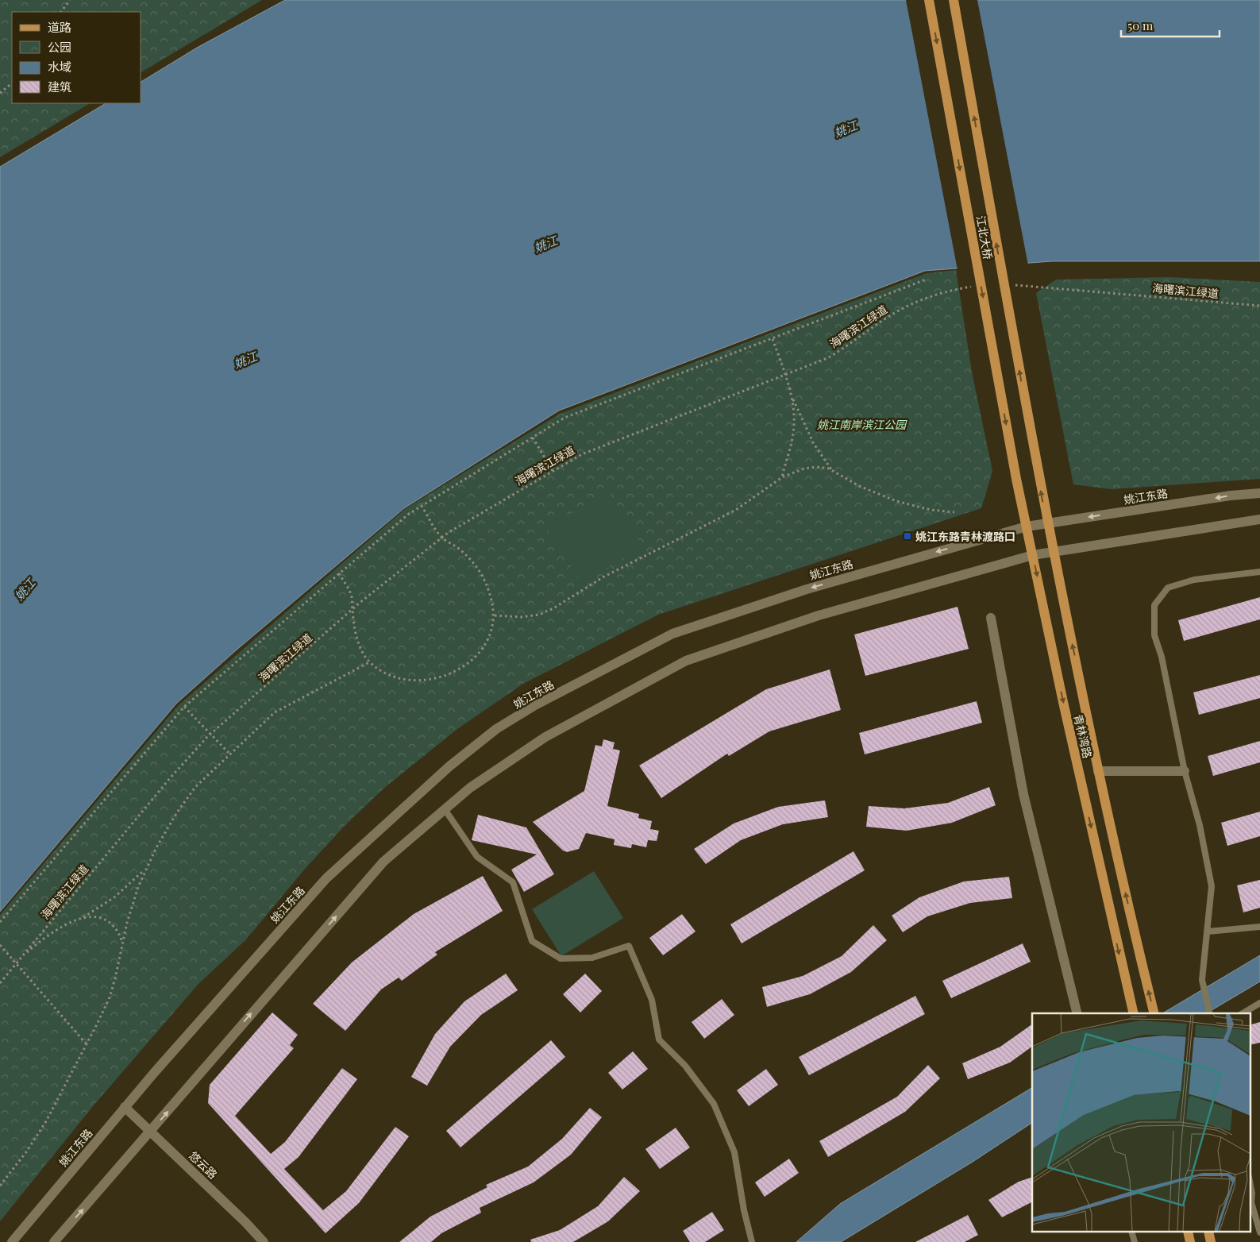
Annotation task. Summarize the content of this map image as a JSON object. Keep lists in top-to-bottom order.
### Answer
{
  "streets": {
    "main road": [
      "江北大桥",
      "姚江东路",
      "青林湾路",
      "悠云路"
    ],
    "path": ["海曙滨江绿道"]
  },
  "crossings": [
    ["江北大桥", "青林湾路"],
    ["姚江东路", "青林湾路"],
    ["姚江东路", "悠云路"]
  ],
  "water": ["姚江"],
  "parks": ["姚江南岸滨江公园"],
  "places": {
    "transit": ["姚江东路青林渡路口"]
  },
  "legend": [
    "道路",
    "公园",
    "水域",
    "建筑"
  ],
  "scale_bar": "50 m"
}
